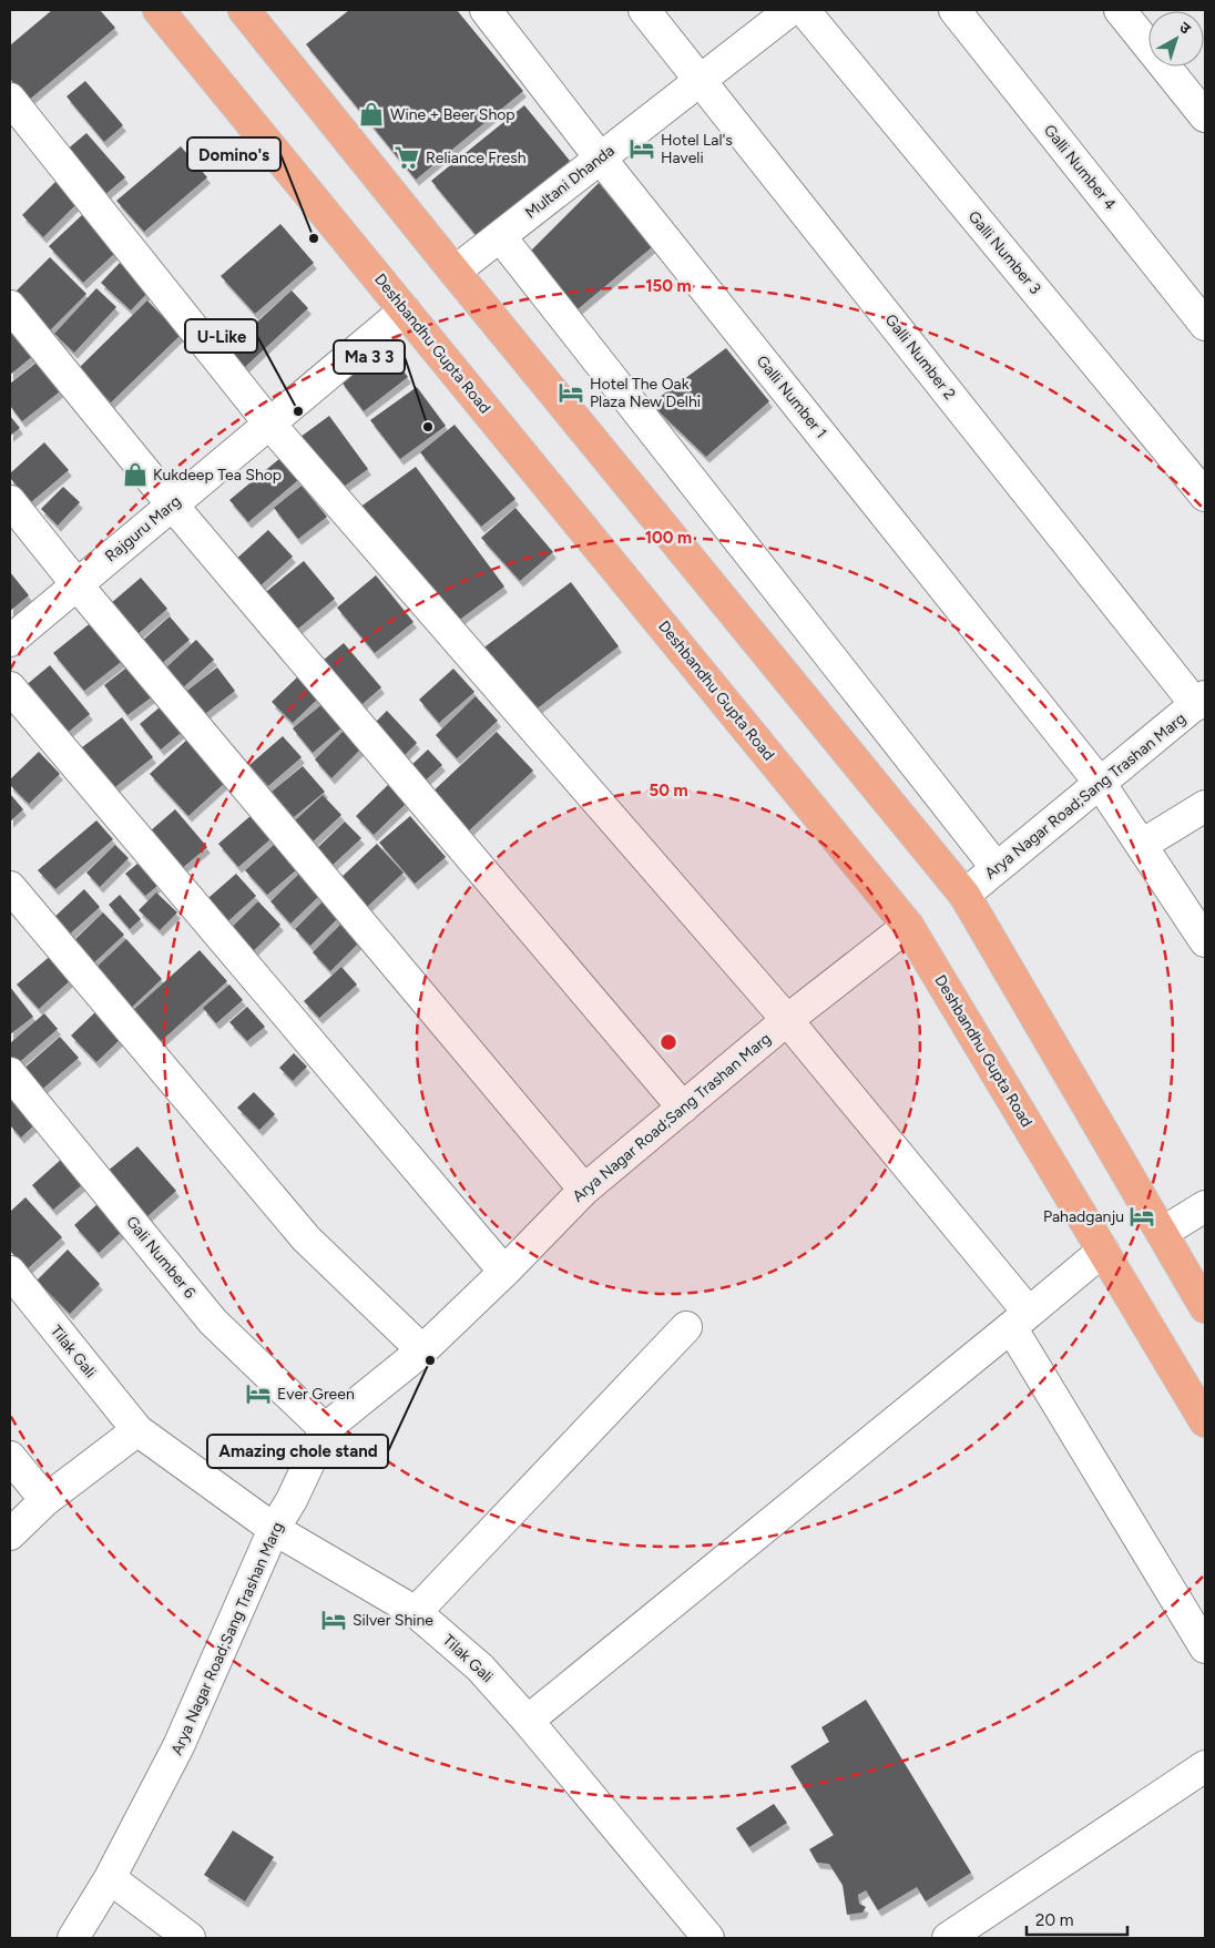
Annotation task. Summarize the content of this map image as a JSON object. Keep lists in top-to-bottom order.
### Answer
{
  "streets": {
    "main road": ["Deshbandhu Gupta Road"],
    "street": [
      "Galli Number 4",
      "Multani Dhanda",
      "Galli Number 3",
      "Galli Number 2",
      "Galli Number 1",
      "Rajguru Marg",
      "Arya Nagar Road;Sang Trashan Marg",
      "Gali Number 6",
      "Tilak Gali"
    ]
  },
  "crossings": [
    ["Multani Dhanda", "Galli Number 2"],
    ["Multani Dhanda", "Galli Number 1"],
    ["Deshbandhu Gupta Road", "Rajguru Marg"],
    ["Deshbandhu Gupta Road", "Arya Nagar Road;Sang Trashan Marg"],
    ["Galli Number 2", "Arya Nagar Road;Sang Trashan Marg"],
    ["Galli Number 1", "Arya Nagar Road;Sang Trashan Marg"],
    ["Arya Nagar Road;Sang Trashan Marg", "Gali Number 6"],
    ["Arya Nagar Road;Sang Trashan Marg", "Tilak Gali"]
  ],
  "places": {
    "shop": ["Wine + Beer Shop", "Kukdeep Tea Shop"],
    "hotel": [
      "Hotel Lal's Haveli",
      "Hotel The Oak Plaza New Delhi",
      "Pahadganju",
      "Ever Green",
      "Silver Shine"
    ],
    "supermarket": ["Reliance Fresh"],
    "other": [
      "Domino's",
      "U-Like",
      "Ma 3 3",
      "Amazing chole stand"
    ]
  },
  "scale_bar": "20 m",
  "north": "top right",
  "rings": ["150 m", "100 m", "50 m"]
}
